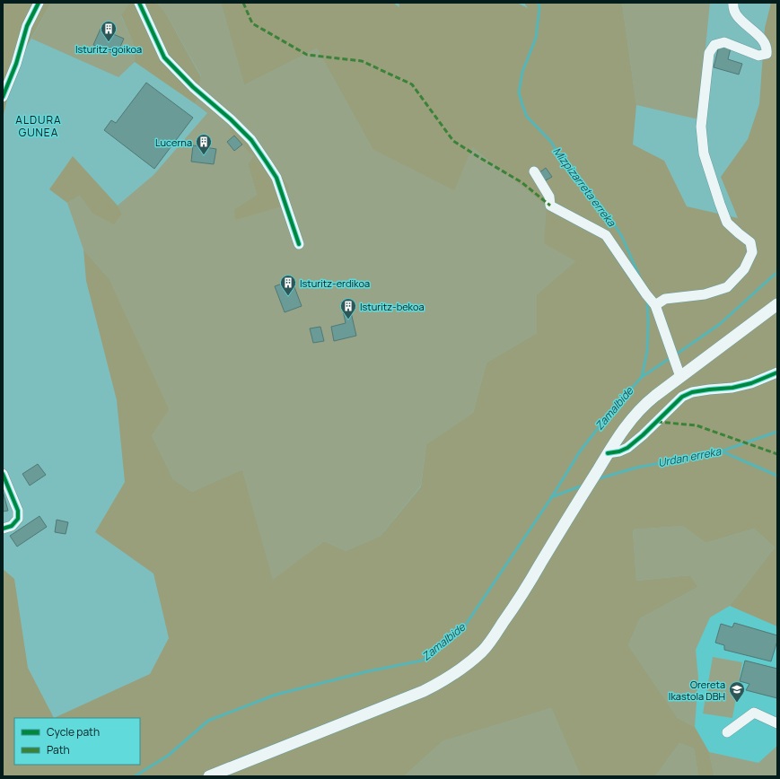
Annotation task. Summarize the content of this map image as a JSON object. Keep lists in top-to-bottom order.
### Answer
{
  "districts": ["ALDURA GUNEA"],
  "water": ["Mizpizarreta erreka", "Zamalbide", "Urdan erreka"],
  "places": {
    "building": [
      "Isturitz-goikoa",
      "Lucerna",
      "Isturitz-erdikoa",
      "Isturitz-bekoa"
    ],
    "school or university": ["Orereta Ikastola DBH"]
  },
  "legend": ["Cycle path", "Path"]
}
